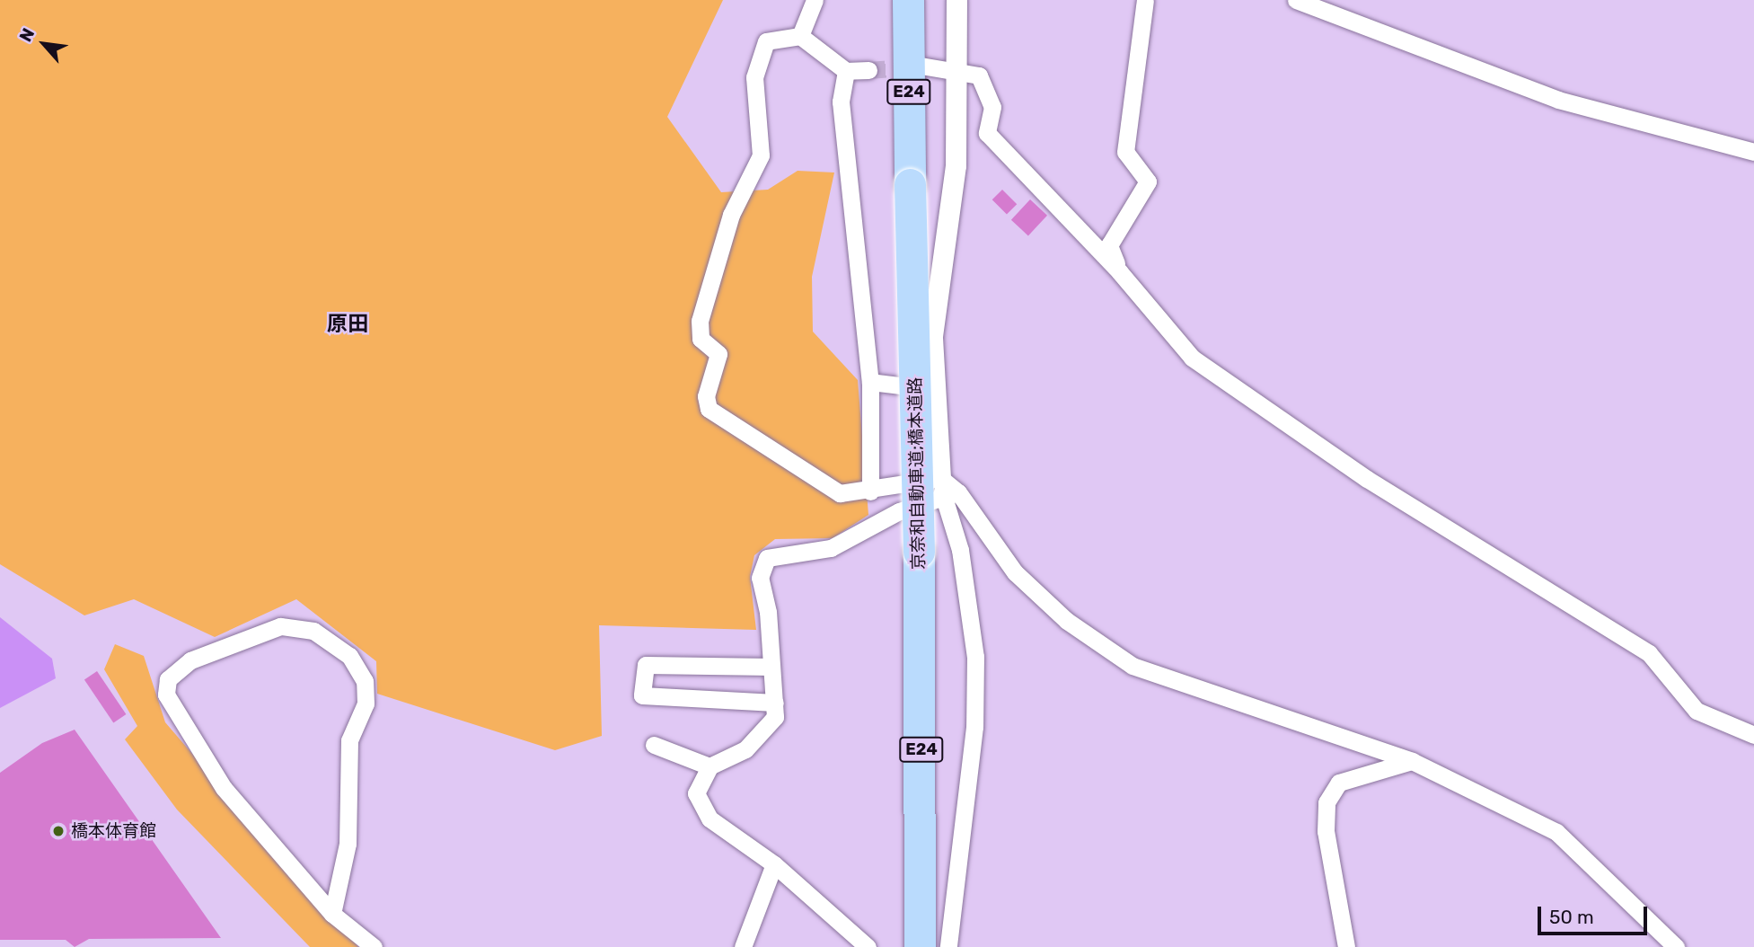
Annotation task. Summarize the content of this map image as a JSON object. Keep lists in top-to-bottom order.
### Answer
{
  "streets": {
    "highway": ["E24", "京奈和自動車道;橋本道路"]
  },
  "districts": ["原田"],
  "places": ["橋本体育館"],
  "scale_bar": "50 m",
  "north": "top left"
}
